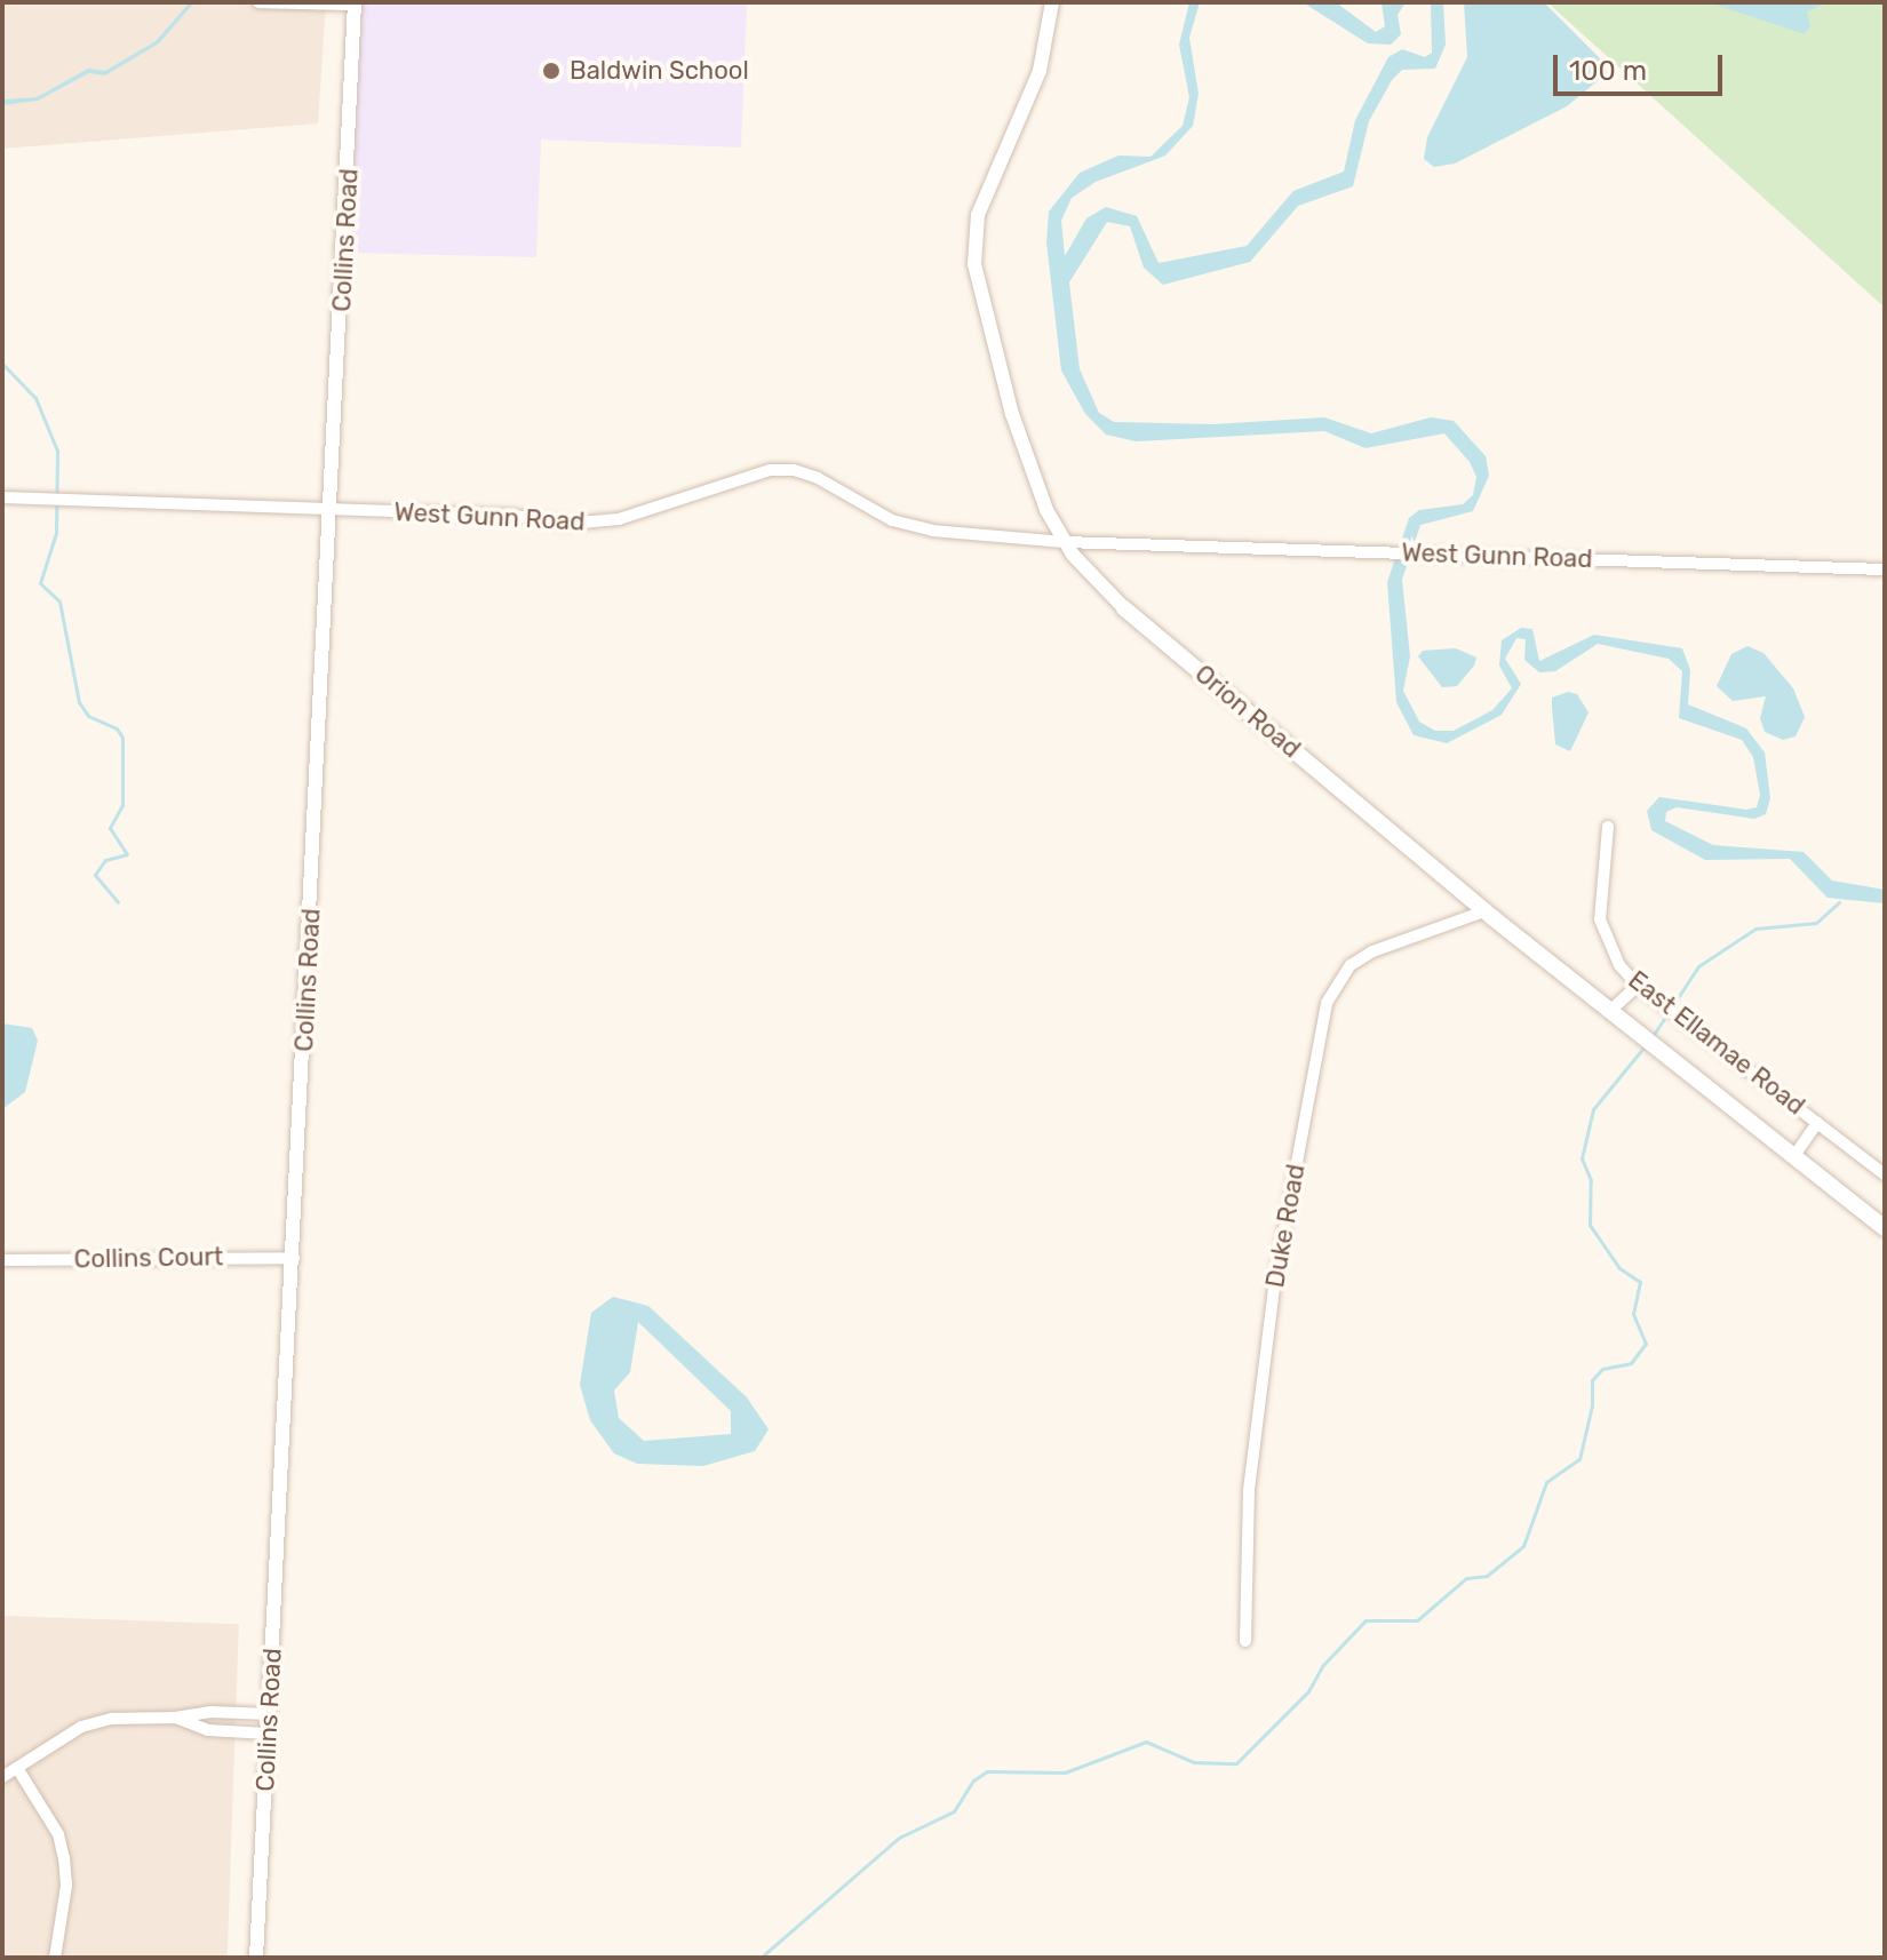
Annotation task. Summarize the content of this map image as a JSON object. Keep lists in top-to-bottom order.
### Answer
{
  "streets": {
    "main road": ["Orion Road"],
    "street": [
      "Collins Road",
      "West Gunn Road",
      "East Ellamae Road",
      "Duke Road",
      "Collins Court"
    ]
  },
  "crossings": [
    ["Collins Road", "West Gunn Road"],
    ["Collins Road", "Collins Court"],
    ["West Gunn Road", "Orion Road"],
    ["Orion Road", "Duke Road"]
  ],
  "places": ["Baldwin School"],
  "scale_bar": "100 m"
}
